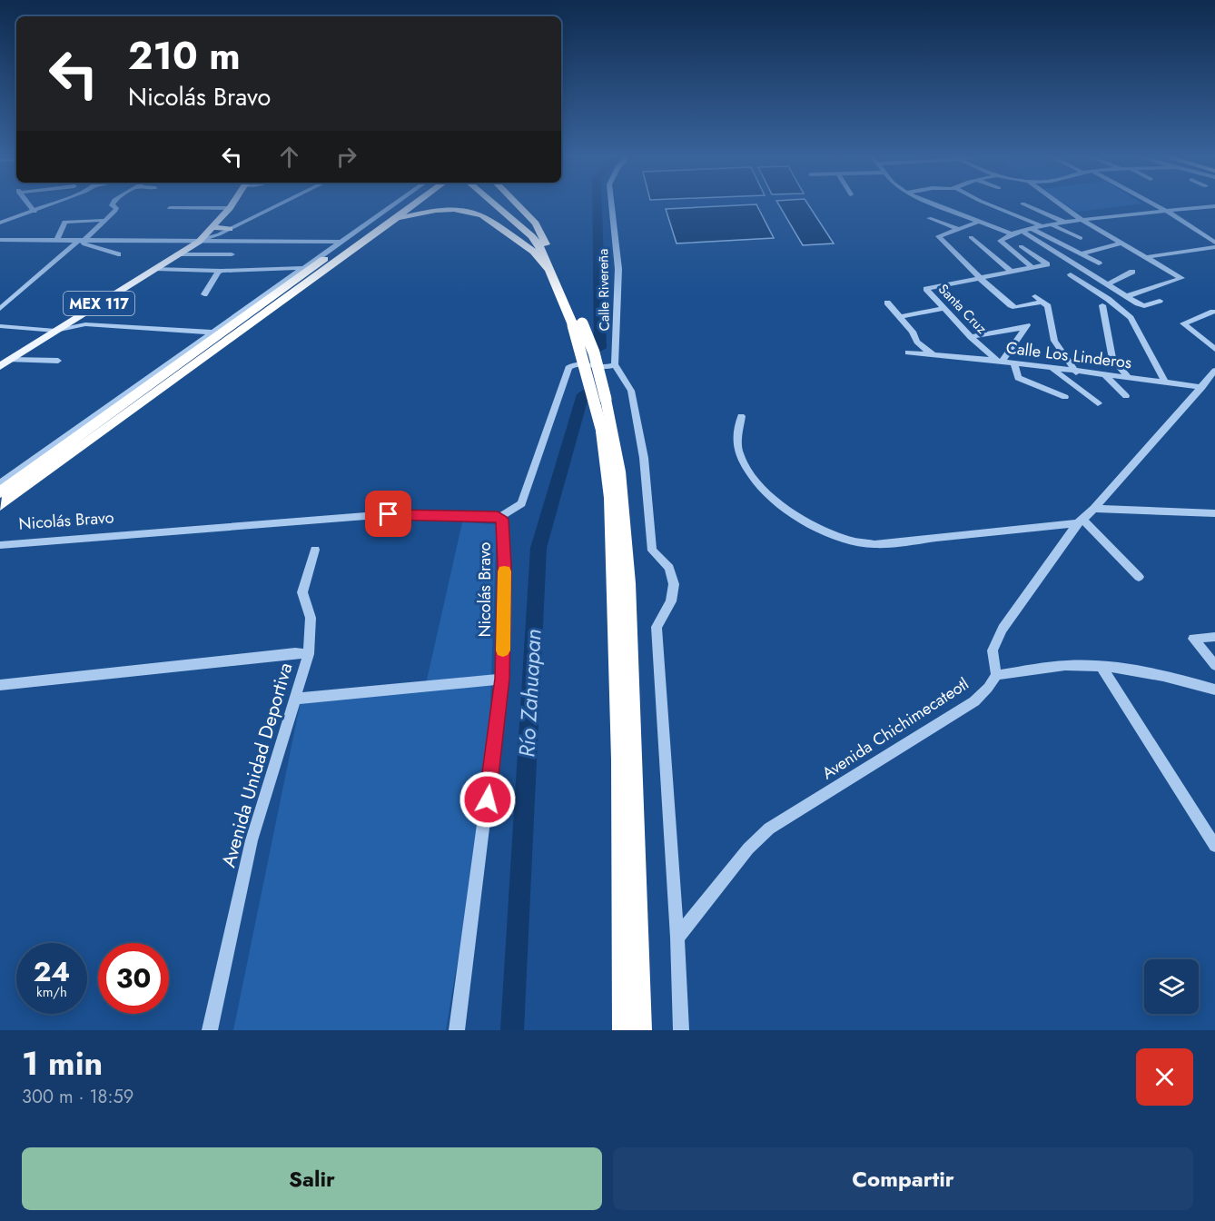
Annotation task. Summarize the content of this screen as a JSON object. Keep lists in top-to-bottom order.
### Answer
{
  "streets": {
    "main road": ["MEX 117"],
    "street": [
      "Calle Rivereña",
      "Santa Cruz",
      "Calle Los Linderos",
      "Nicolás Bravo",
      "Avenida Chichimecateotl",
      "Avenida Unidad Deportiva"
    ]
  },
  "crossings": [
    ["Santa Cruz", "Calle Los Linderos"]
  ],
  "water": ["Río Zahuapan"],
  "page": {
    "turn": ["210 m", "Nicolás Bravo"],
    "speed": "24 km/h",
    "limit": "30",
    "heading": ["1 min", "300 m · 18:59"],
    "buttons": ["Salir", "Compartir"]
  }
}
